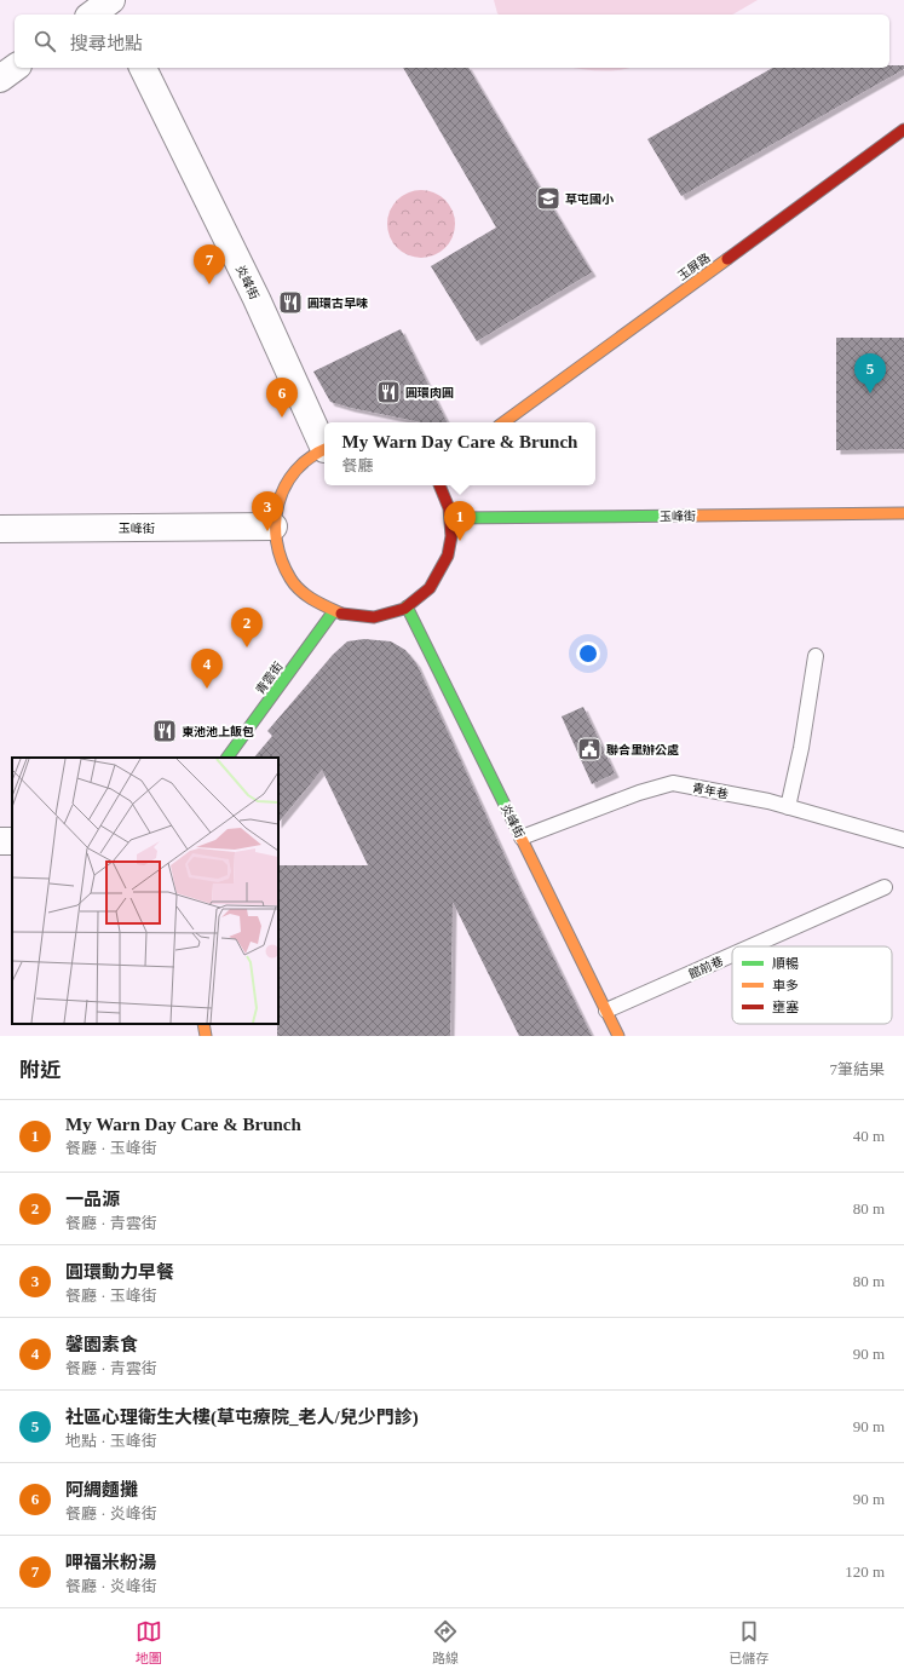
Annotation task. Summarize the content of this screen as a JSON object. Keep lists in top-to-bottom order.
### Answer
{
  "streets": {
    "street": [
      "玉屏路",
      "炎峰街",
      "玉峰街",
      "青雲街"
    ],
    "lane": ["青年巷", "館前巷"]
  },
  "crossings": [
    ["炎峰街", "青年巷"],
    ["炎峰街", "館前巷"]
  ],
  "places": {
    "school or university": ["草屯國小"],
    "restaurant": ["圓環古早味", "圓環肉圓", "東池池上飯包"],
    "public building": ["聯合里辦公處"]
  },
  "legend": ["順暢", "車多", "壅塞"],
  "page": {
    "search": "搜尋地點",
    "pins": [
      "7",
      "5",
      "6",
      "3",
      "1",
      "2",
      "4"
    ],
    "popup": ["My Warn Day Care & Brunch", "餐廳"],
    "heading": ["附近", "7筆結果"],
    "list": [
      {
        "mark": "1",
        "name": "My Warn Day Care & Brunch",
        "note": "餐廳 · 玉峰街",
        "value": "40 m"
      },
      {
        "mark": "2",
        "name": "一品源",
        "note": "餐廳 · 青雲街",
        "value": "80 m"
      },
      {
        "mark": "3",
        "name": "圓環動力早餐",
        "note": "餐廳 · 玉峰街",
        "value": "80 m"
      },
      {
        "mark": "4",
        "name": "馨園素食",
        "note": "餐廳 · 青雲街",
        "value": "90 m"
      },
      {
        "mark": "5",
        "name": "社區心理衛生大樓(草屯療院_老人/兒少門診)",
        "note": "地點 · 玉峰街",
        "value": "90 m"
      },
      {
        "mark": "6",
        "name": "阿綢麵攤",
        "note": "餐廳 · 炎峰街",
        "value": "90 m"
      },
      {
        "mark": "7",
        "name": "呷福米粉湯",
        "note": "餐廳 · 炎峰街",
        "value": "120 m"
      }
    ],
    "nav": ["地圖", "路線", "已儲存"]
  }
}
